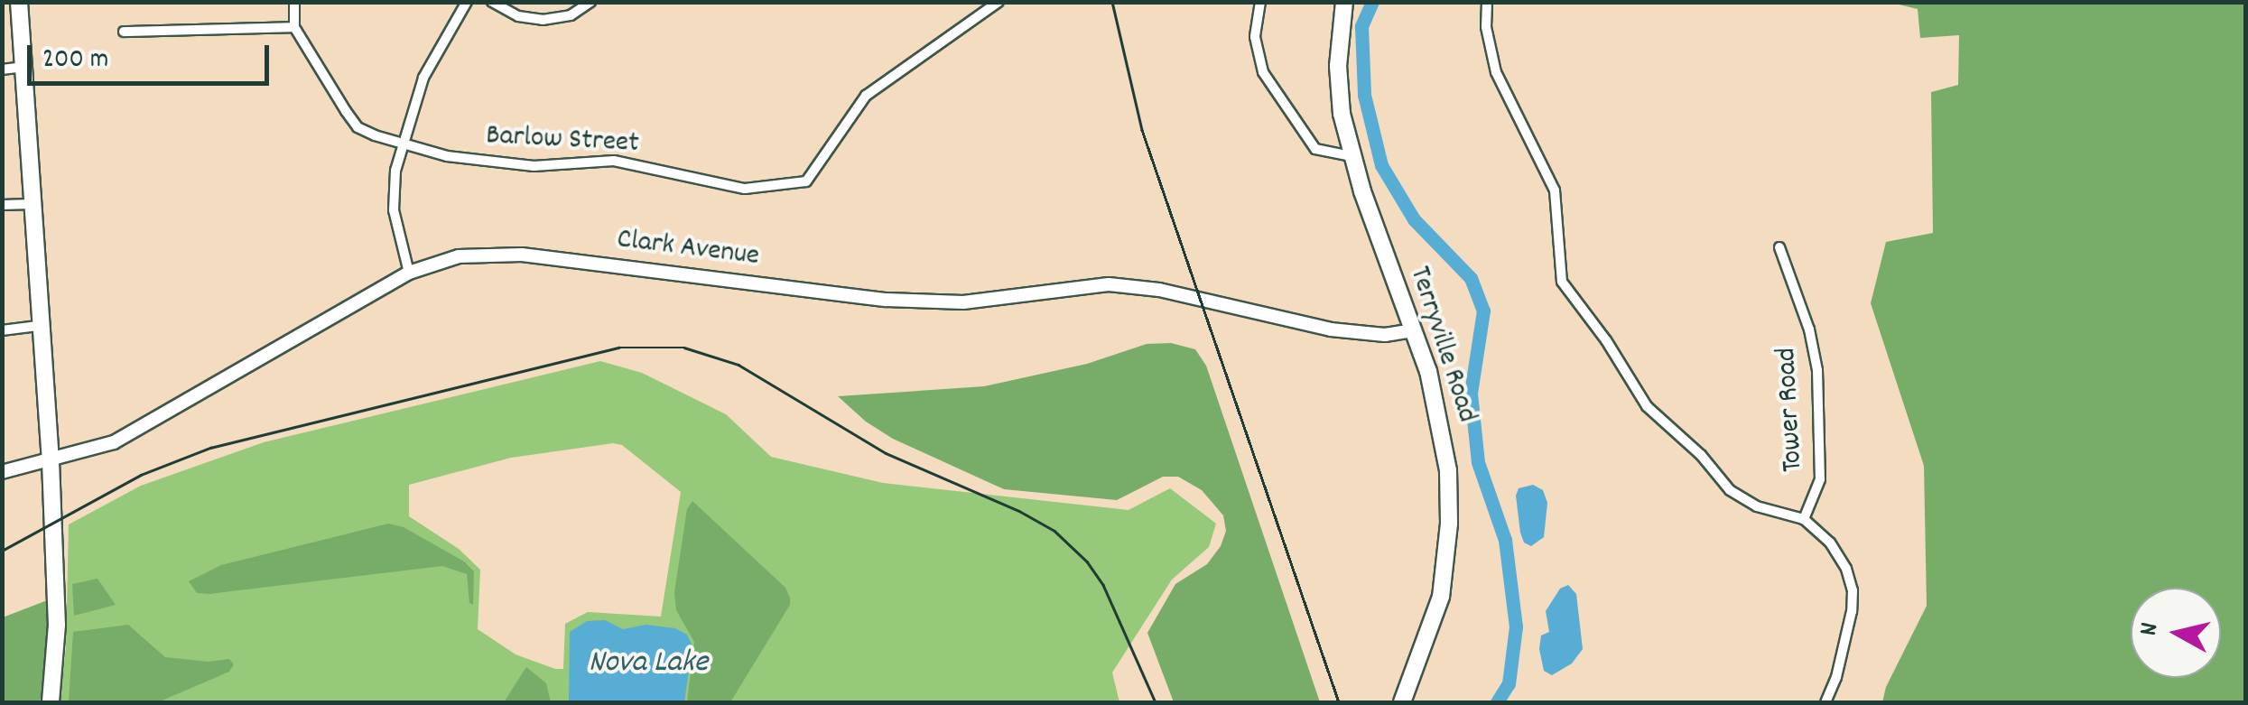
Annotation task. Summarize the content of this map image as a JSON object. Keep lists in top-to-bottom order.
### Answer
{
  "streets": {
    "highway": ["Terryville Road"],
    "main road": ["Clark Avenue"],
    "street": ["Barlow Street", "Tower Road"]
  },
  "crossings": [
    ["Clark Avenue", "Terryville Road"]
  ],
  "water": ["Nova Lake"],
  "scale_bar": "200 m",
  "north": "left"
}
